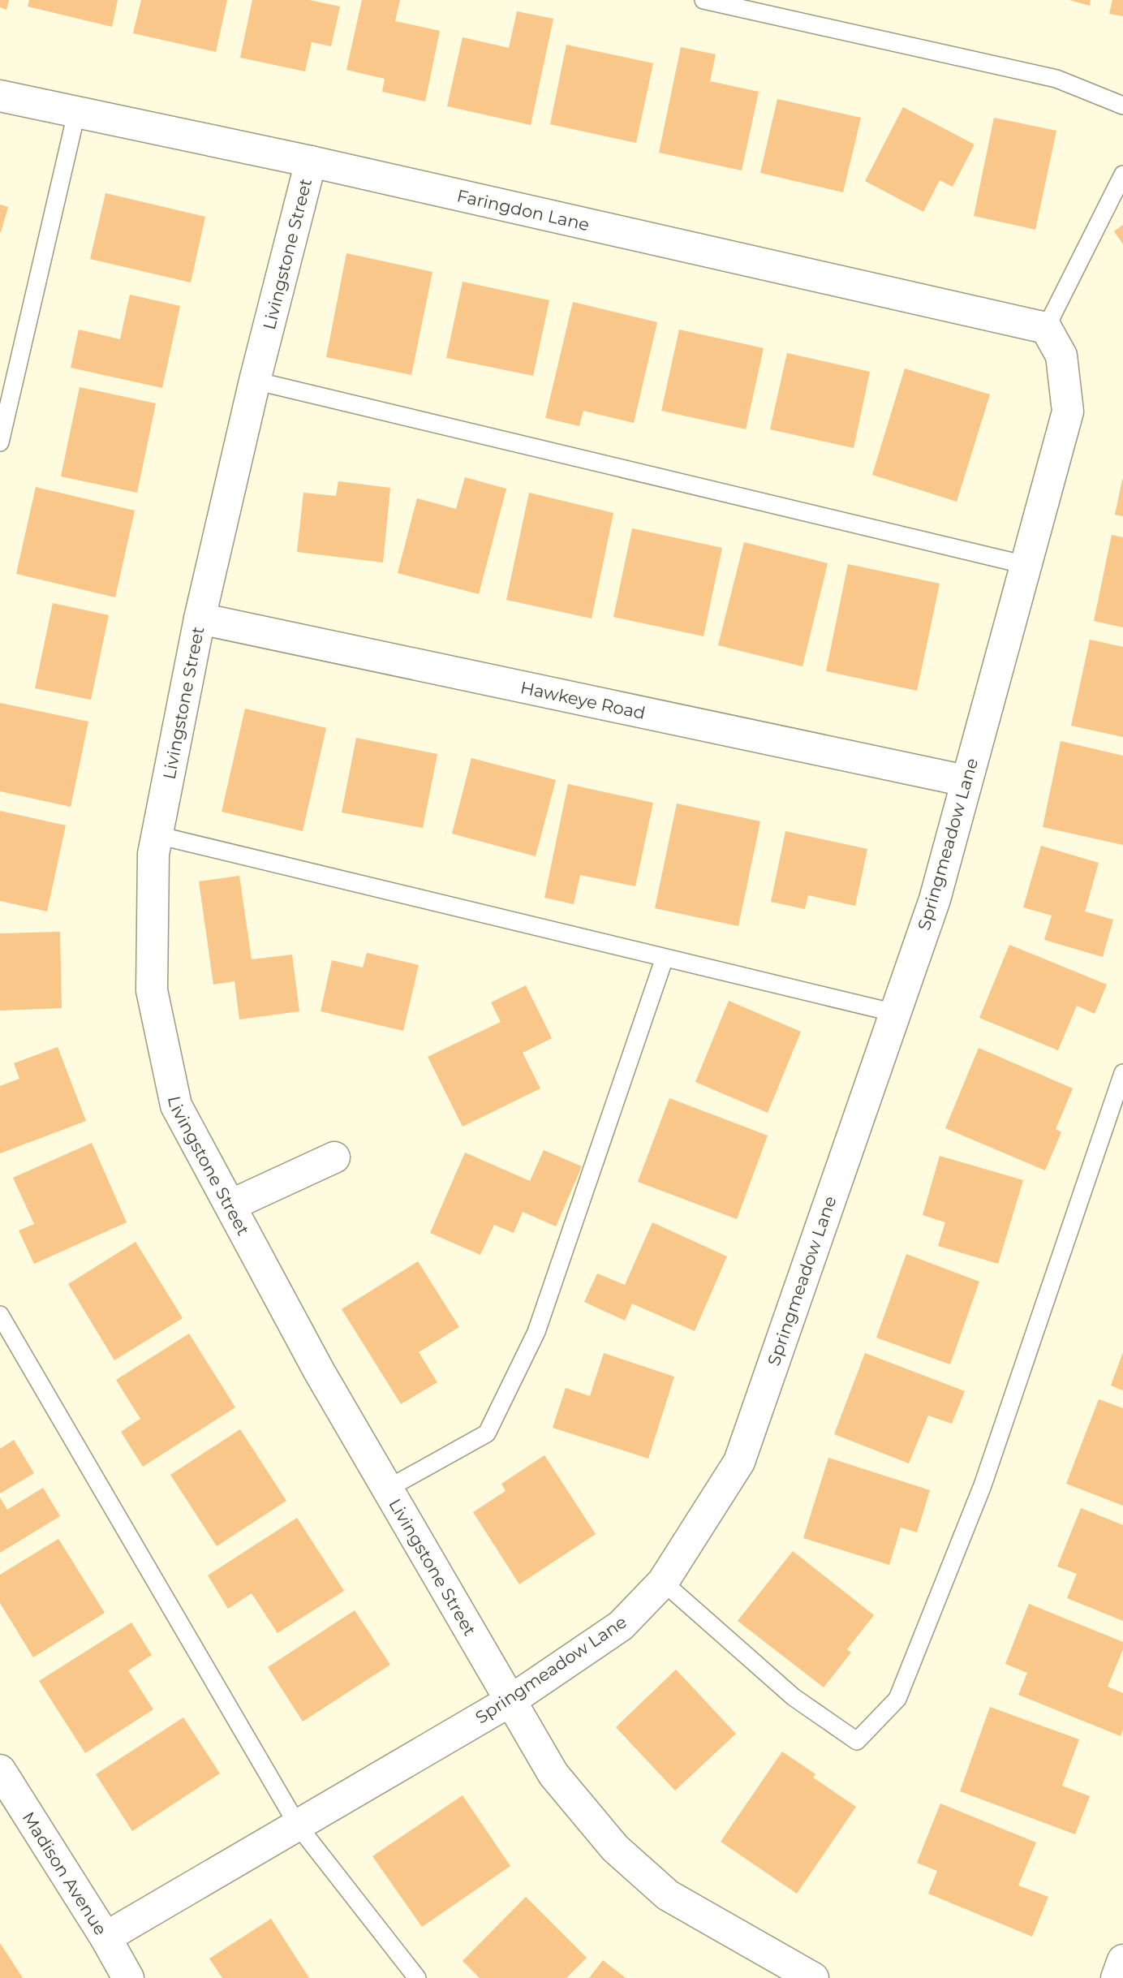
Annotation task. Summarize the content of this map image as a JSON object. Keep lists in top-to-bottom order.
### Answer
{
  "streets": {
    "street": [
      "Faringdon Lane",
      "Livingstone Street",
      "Hawkeye Road",
      "Springmeadow Lane",
      "Madison Avenue"
    ]
  },
  "crossings": [
    ["Faringdon Lane", "Livingstone Street"],
    ["Faringdon Lane", "Springmeadow Lane"],
    ["Livingstone Street", "Hawkeye Road"],
    ["Livingstone Street", "Springmeadow Lane"],
    ["Hawkeye Road", "Springmeadow Lane"],
    ["Springmeadow Lane", "Madison Avenue"]
  ]
}
